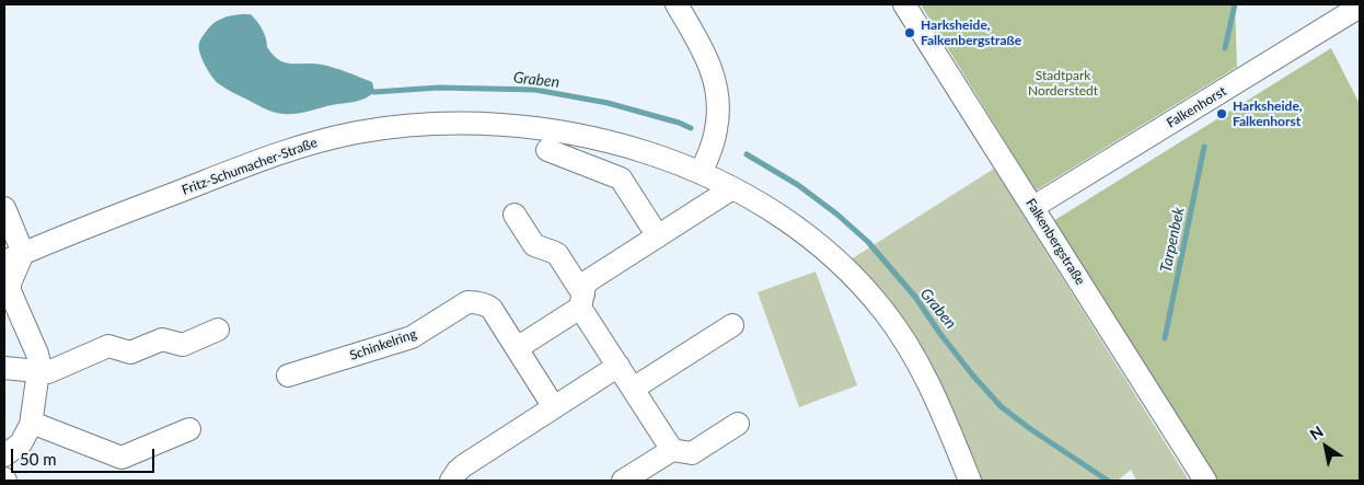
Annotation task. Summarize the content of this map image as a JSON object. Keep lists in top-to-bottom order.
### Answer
{
  "streets": {
    "street": [
      "Falkenhorst",
      "Fritz-Schumacher-Straße",
      "Falkenbergstraße",
      "Schinkelring"
    ]
  },
  "crossings": [
    ["Falkenhorst", "Falkenbergstraße"]
  ],
  "water": ["Graben", "Tarpenbek"],
  "parks": ["Stadtpark Norderstedt"],
  "places": ["Harksheide, Falkenbergstraße", "Harksheide, Falkenhorst"],
  "scale_bar": "50 m",
  "north": "top left"
}
